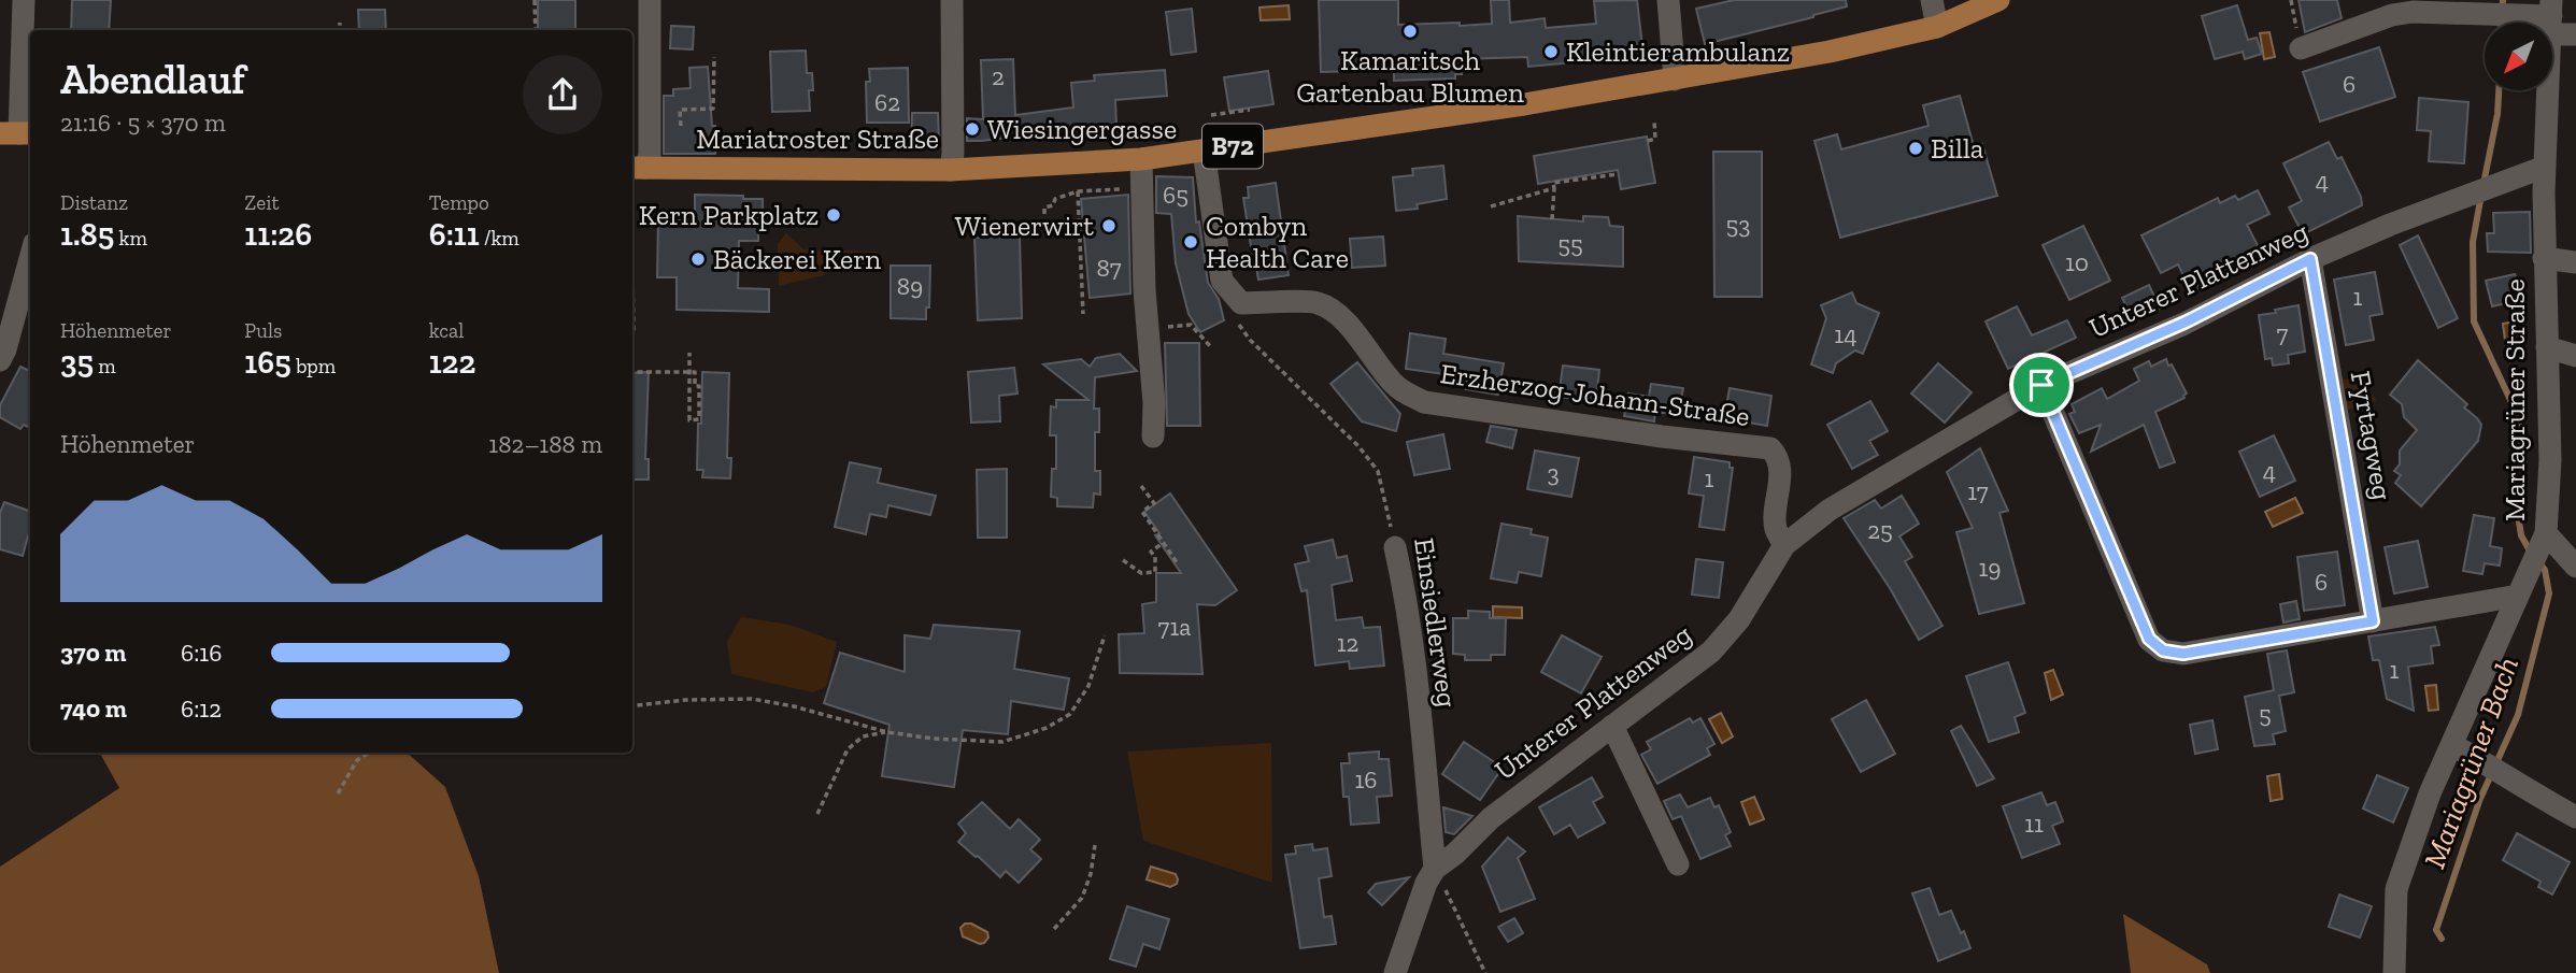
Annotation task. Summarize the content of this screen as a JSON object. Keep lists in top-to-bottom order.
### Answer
{
  "streets": {
    "main road": ["Mariatroster Straße", "B72"],
    "street": [
      "Unterer Plattenweg",
      "Erzherzog-Johann-Straße",
      "Mariagrüner Straße",
      "Fyrtagweg",
      "Einsiedlerweg"
    ]
  },
  "crossings": [
    ["Mariatroster Straße", "Erzherzog-Johann-Straße"],
    ["Unterer Plattenweg", "Erzherzog-Johann-Straße"],
    ["Unterer Plattenweg", "Mariagrüner Straße"],
    ["Unterer Plattenweg", "Fyrtagweg"],
    ["Unterer Plattenweg", "Einsiedlerweg"]
  ],
  "water": ["Mariagrüner Bach"],
  "places": [
    "Kamaritsch Gartenbau Blumen",
    "Kleintierambulanz",
    "Wiesingergasse",
    "Billa",
    "Kern Parkplatz",
    "Wienerwirt",
    "Combyn Health Care",
    "Bäckerei Kern"
  ],
  "house_numbers": [
    "2",
    "6",
    "62",
    "4",
    "65",
    "53",
    "55",
    "10",
    "87",
    "89",
    "1",
    "7",
    "14",
    "4",
    "3",
    "1",
    "17",
    "25",
    "19",
    "6",
    "71a",
    "12",
    "1",
    "5",
    "16",
    "11"
  ],
  "north": "bottom left",
  "page": {
    "heading": ["Abendlauf", "21:16 · 5 × 370 m"],
    "stats": [
      ["Distanz", "1.85 km"],
      ["Zeit", "11:26"],
      ["Tempo", "6:11 /km"],
      ["Höhenmeter", "35 m"],
      ["Puls", "165 bpm"],
      ["kcal", "122"]
    ],
    "chart": ["Höhenmeter", "182–188 m"],
    "list": [
      {
        "name": "370 m",
        "note": "6:16"
      },
      {
        "name": "740 m",
        "note": "6:12"
      }
    ]
  }
}
